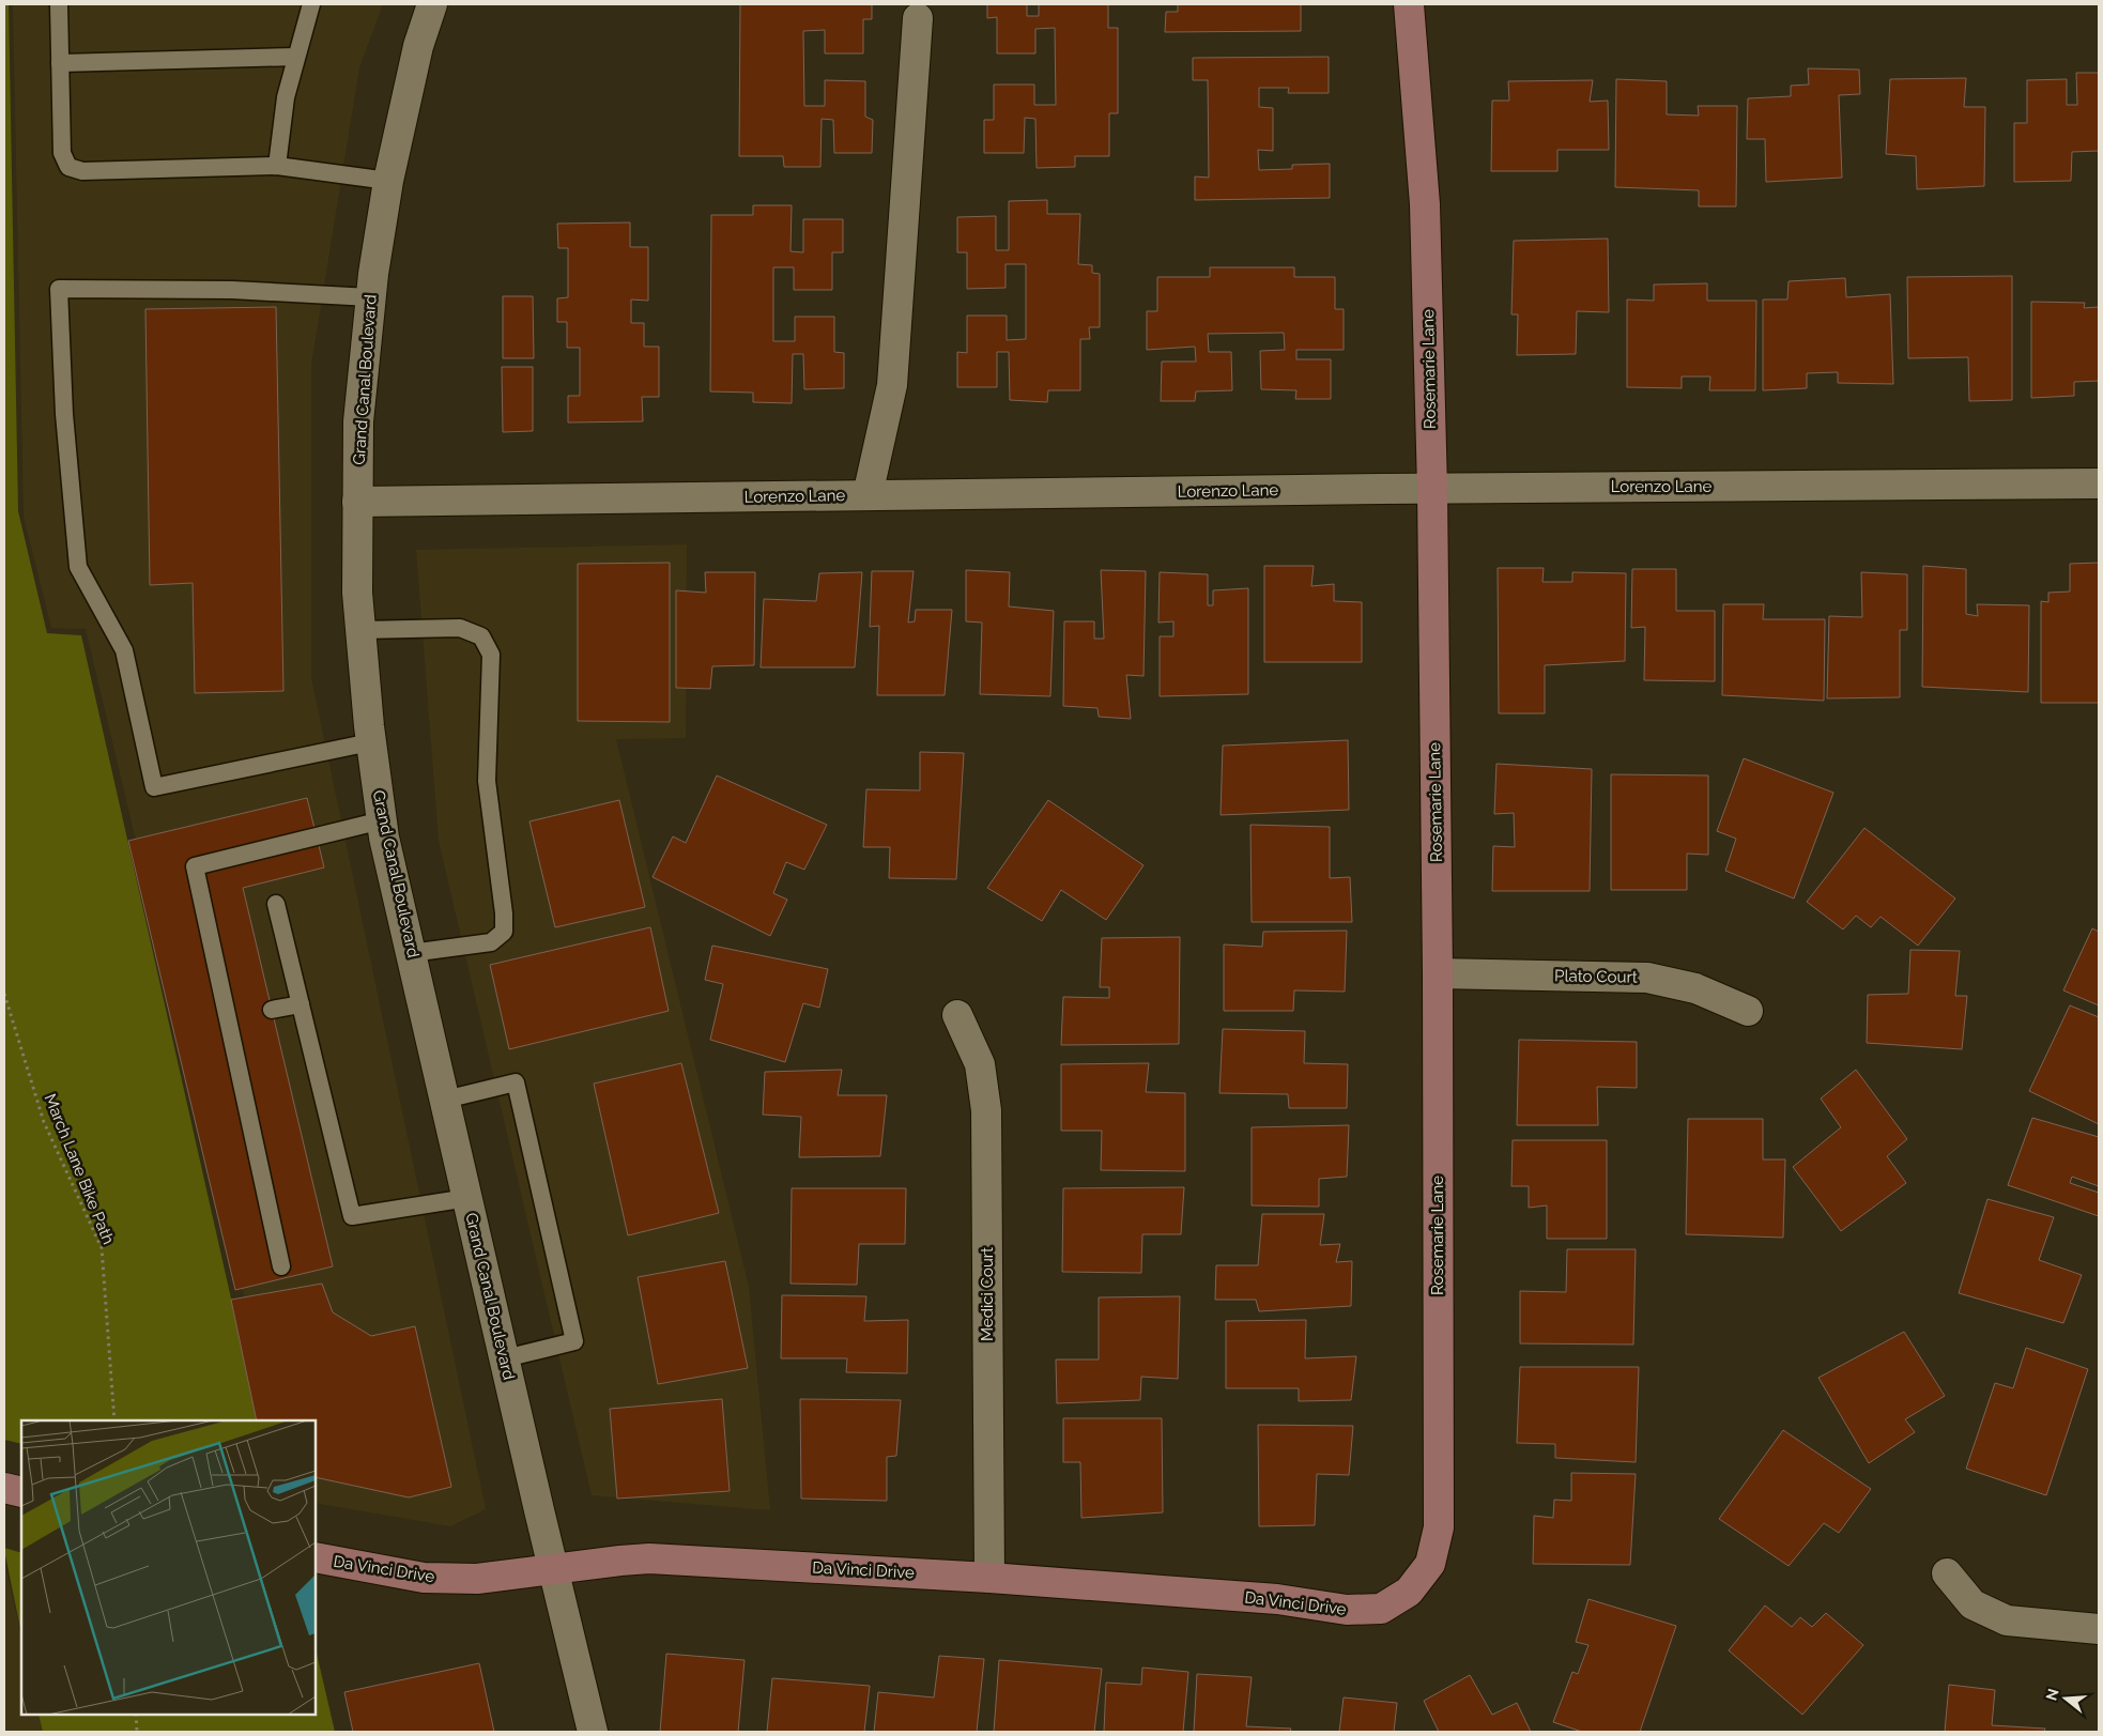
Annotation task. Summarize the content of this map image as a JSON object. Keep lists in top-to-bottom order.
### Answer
{
  "streets": {
    "street": [
      "Rosemarie Lane",
      "Grand Canal Boulevard",
      "Lorenzo Lane",
      "Plato Court",
      "Medici Court",
      "Da Vinci Drive"
    ],
    "path": ["March Lane Bike Path"]
  },
  "crossings": [
    ["Rosemarie Lane", "Lorenzo Lane"],
    ["Rosemarie Lane", "Plato Court"],
    ["Rosemarie Lane", "Da Vinci Drive"],
    ["Grand Canal Boulevard", "Lorenzo Lane"],
    ["Grand Canal Boulevard", "Da Vinci Drive"],
    ["Medici Court", "Da Vinci Drive"]
  ],
  "north": "left"
}
